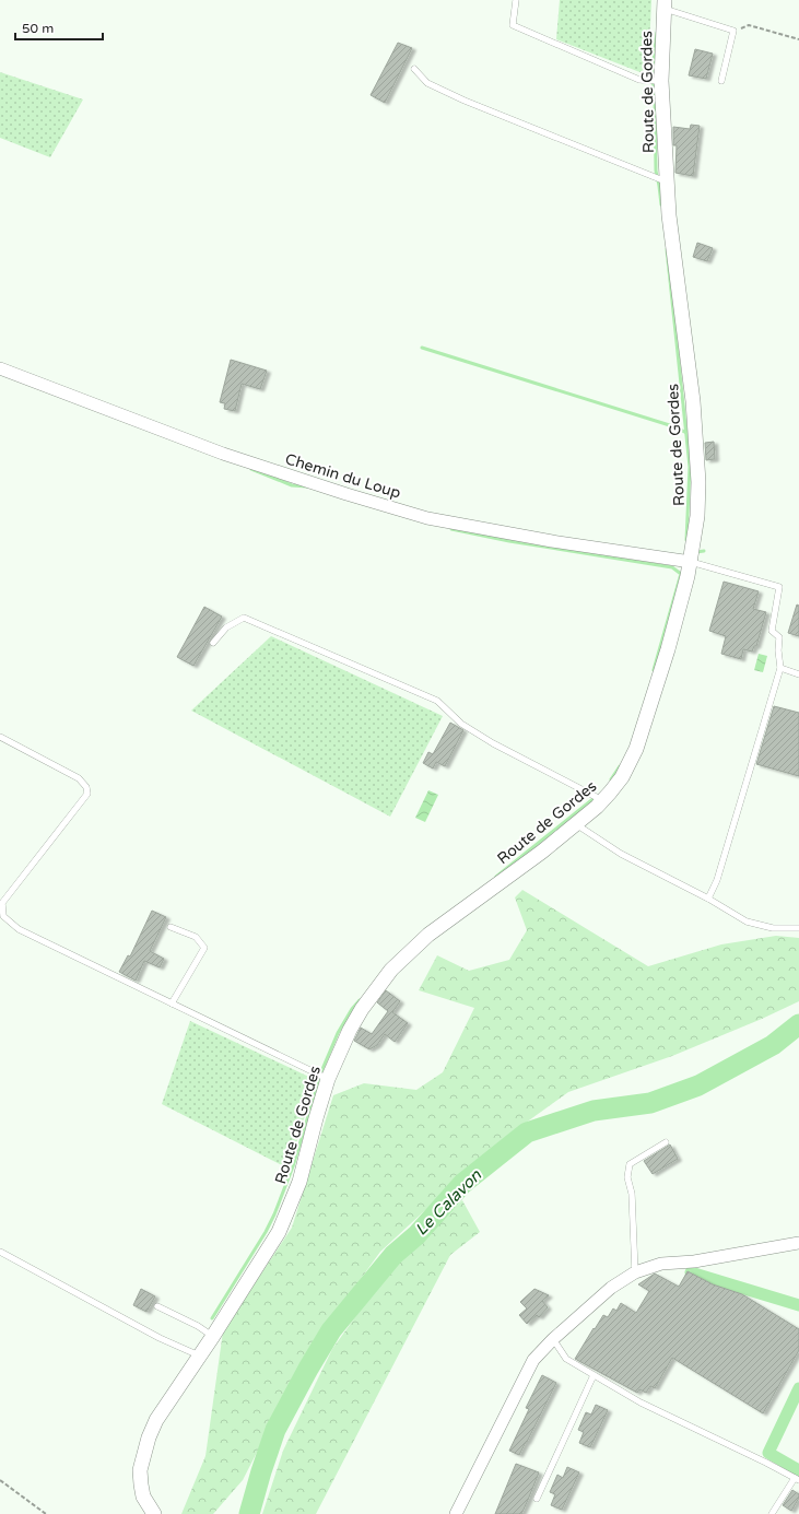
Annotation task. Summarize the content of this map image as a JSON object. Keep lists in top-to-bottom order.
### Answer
{
  "streets": {
    "street": ["Route de Gordes", "Chemin du Loup"]
  },
  "crossings": [
    ["Route de Gordes", "Chemin du Loup"]
  ],
  "water": ["Le Calavon"],
  "scale_bar": "50 m"
}
